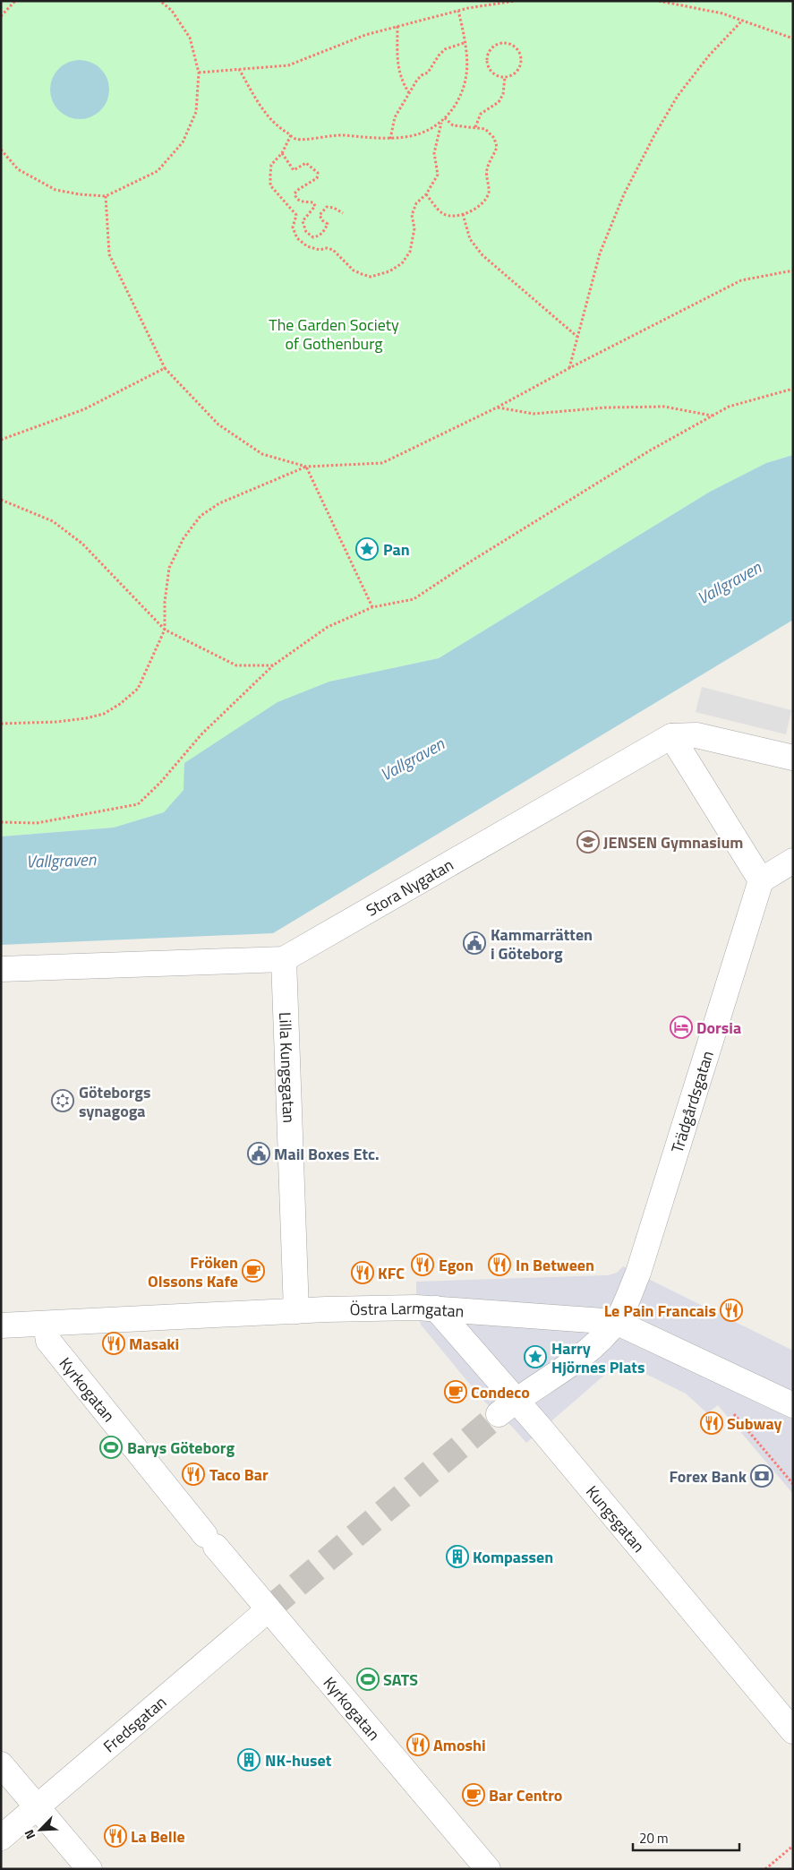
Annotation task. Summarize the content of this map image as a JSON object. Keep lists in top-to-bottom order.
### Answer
{
  "streets": {
    "street": [
      "Stora Nygatan",
      "Lilla Kungsgatan",
      "Trädgårdsgatan",
      "Östra Larmgatan",
      "Kyrkogatan",
      "Kungsgatan",
      "Fredsgatan"
    ]
  },
  "crossings": [
    ["Stora Nygatan", "Lilla Kungsgatan"],
    ["Lilla Kungsgatan", "Östra Larmgatan"],
    ["Trädgårdsgatan", "Östra Larmgatan"],
    ["Östra Larmgatan", "Kyrkogatan"],
    ["Östra Larmgatan", "Kungsgatan"],
    ["Kyrkogatan", "Fredsgatan"]
  ],
  "water": ["Vallgraven"],
  "parks": ["The Garden Society of Gothenburg"],
  "places": {
    "place": ["Pan", "Harry Hjörnes Plats"],
    "school or university": ["JENSEN Gymnasium"],
    "public building": ["Kammarrätten i Göteborg", "Mail Boxes Etc."],
    "hotel": ["Dorsia"],
    "synagogue": ["Göteborgs synagoga"],
    "restaurant": [
      "Egon",
      "In Between",
      "KFC",
      "Le Pain Francais",
      "Masaki",
      "Subway",
      "Taco Bar",
      "Amoshi",
      "La Belle"
    ],
    "cafe": ["Fröken Olssons Kafe", "Condeco", "Bar Centro"],
    "sports": ["Barys Göteborg", "SATS"],
    "bank": ["Forex Bank"],
    "building": ["Kompassen", "NK-huset"]
  },
  "scale_bar": "20 m",
  "north": "bottom left"
}
